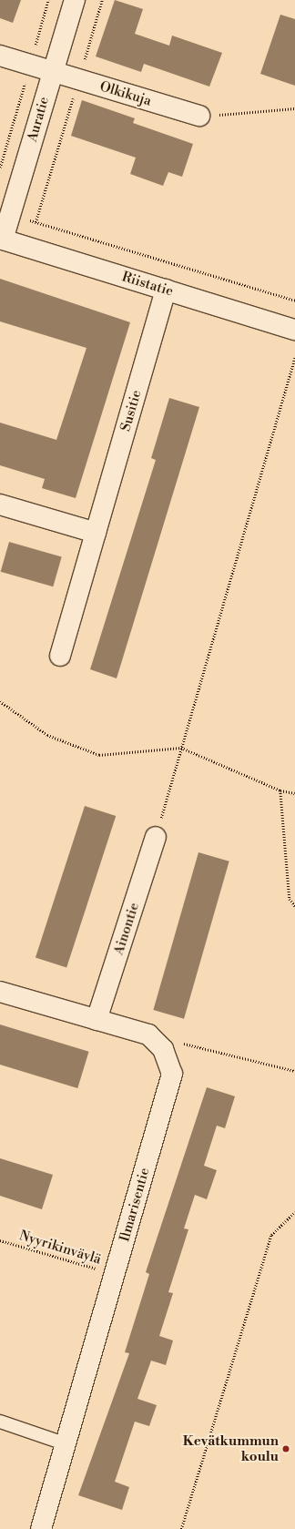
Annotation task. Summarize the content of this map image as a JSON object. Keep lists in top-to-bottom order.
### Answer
{
  "streets": {
    "street": [
      "Olkikuja",
      "Auratie",
      "Riistatie",
      "Susitie",
      "Ainontie",
      "Ilmarisentie"
    ],
    "path": ["Nyyrikinväylä"]
  },
  "crossings": [
    ["Olkikuja", "Auratie"],
    ["Auratie", "Riistatie"],
    ["Riistatie", "Susitie"],
    ["Ainontie", "Ilmarisentie"],
    ["Ilmarisentie", "Nyyrikinväylä"]
  ],
  "places": ["Kevätkummun koulu"]
}
